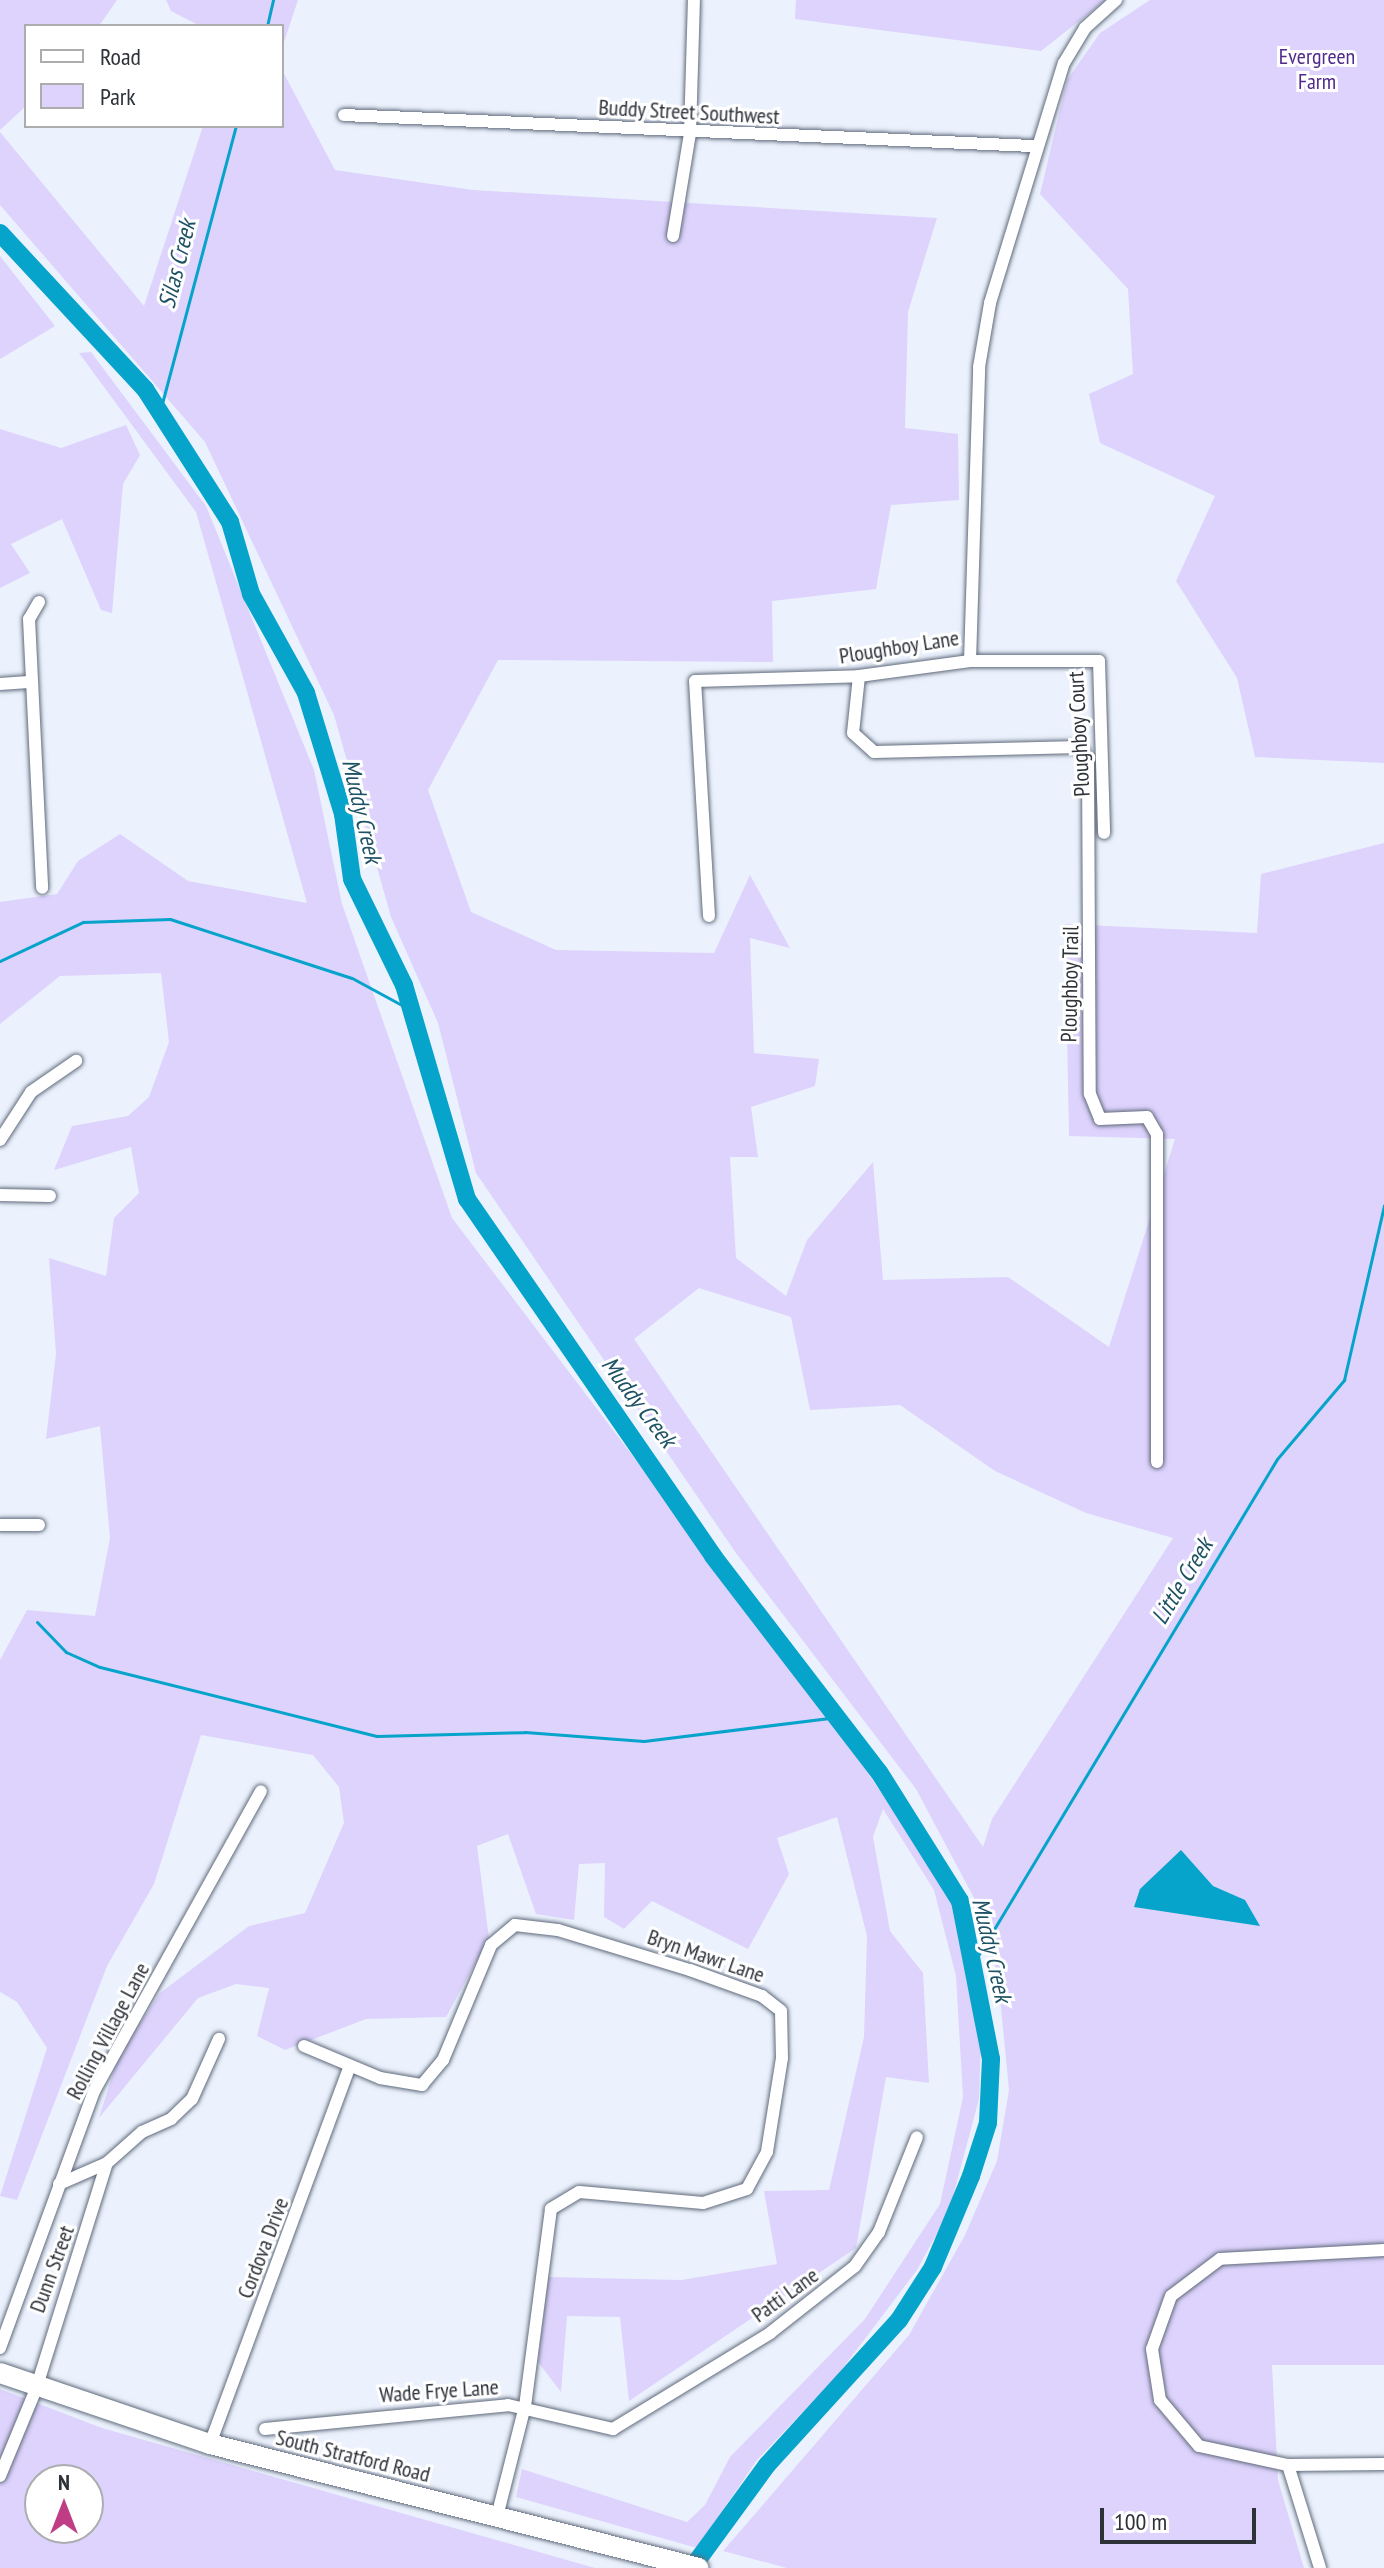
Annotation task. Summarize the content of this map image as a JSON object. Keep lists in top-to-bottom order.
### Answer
{
  "streets": {
    "main road": ["South Stratford Road"],
    "street": [
      "Buddy Street Southwest",
      "Ploughboy Lane",
      "Ploughboy Court",
      "Ploughboy Trail",
      "Bryn Mawr Lane",
      "Rolling Village Lane",
      "Cordova Drive",
      "Dunn Street",
      "Patti Lane",
      "Wade Frye Lane"
    ]
  },
  "crossings": [
    ["Buddy Street Southwest", "Ploughboy Lane"],
    ["Ploughboy Lane", "Ploughboy Court"],
    ["Ploughboy Lane", "Ploughboy Trail"],
    ["Bryn Mawr Lane", "Cordova Drive"],
    ["Bryn Mawr Lane", "Wade Frye Lane"],
    ["Bryn Mawr Lane", "South Stratford Road"],
    ["Cordova Drive", "South Stratford Road"],
    ["Dunn Street", "South Stratford Road"],
    ["Patti Lane", "Wade Frye Lane"]
  ],
  "water": ["Silas Creek", "Muddy Creek", "Little Creek"],
  "parks": ["Evergreen Farm"],
  "legend": ["Road", "Park"],
  "scale_bar": "100 m",
  "north": "top"
}
